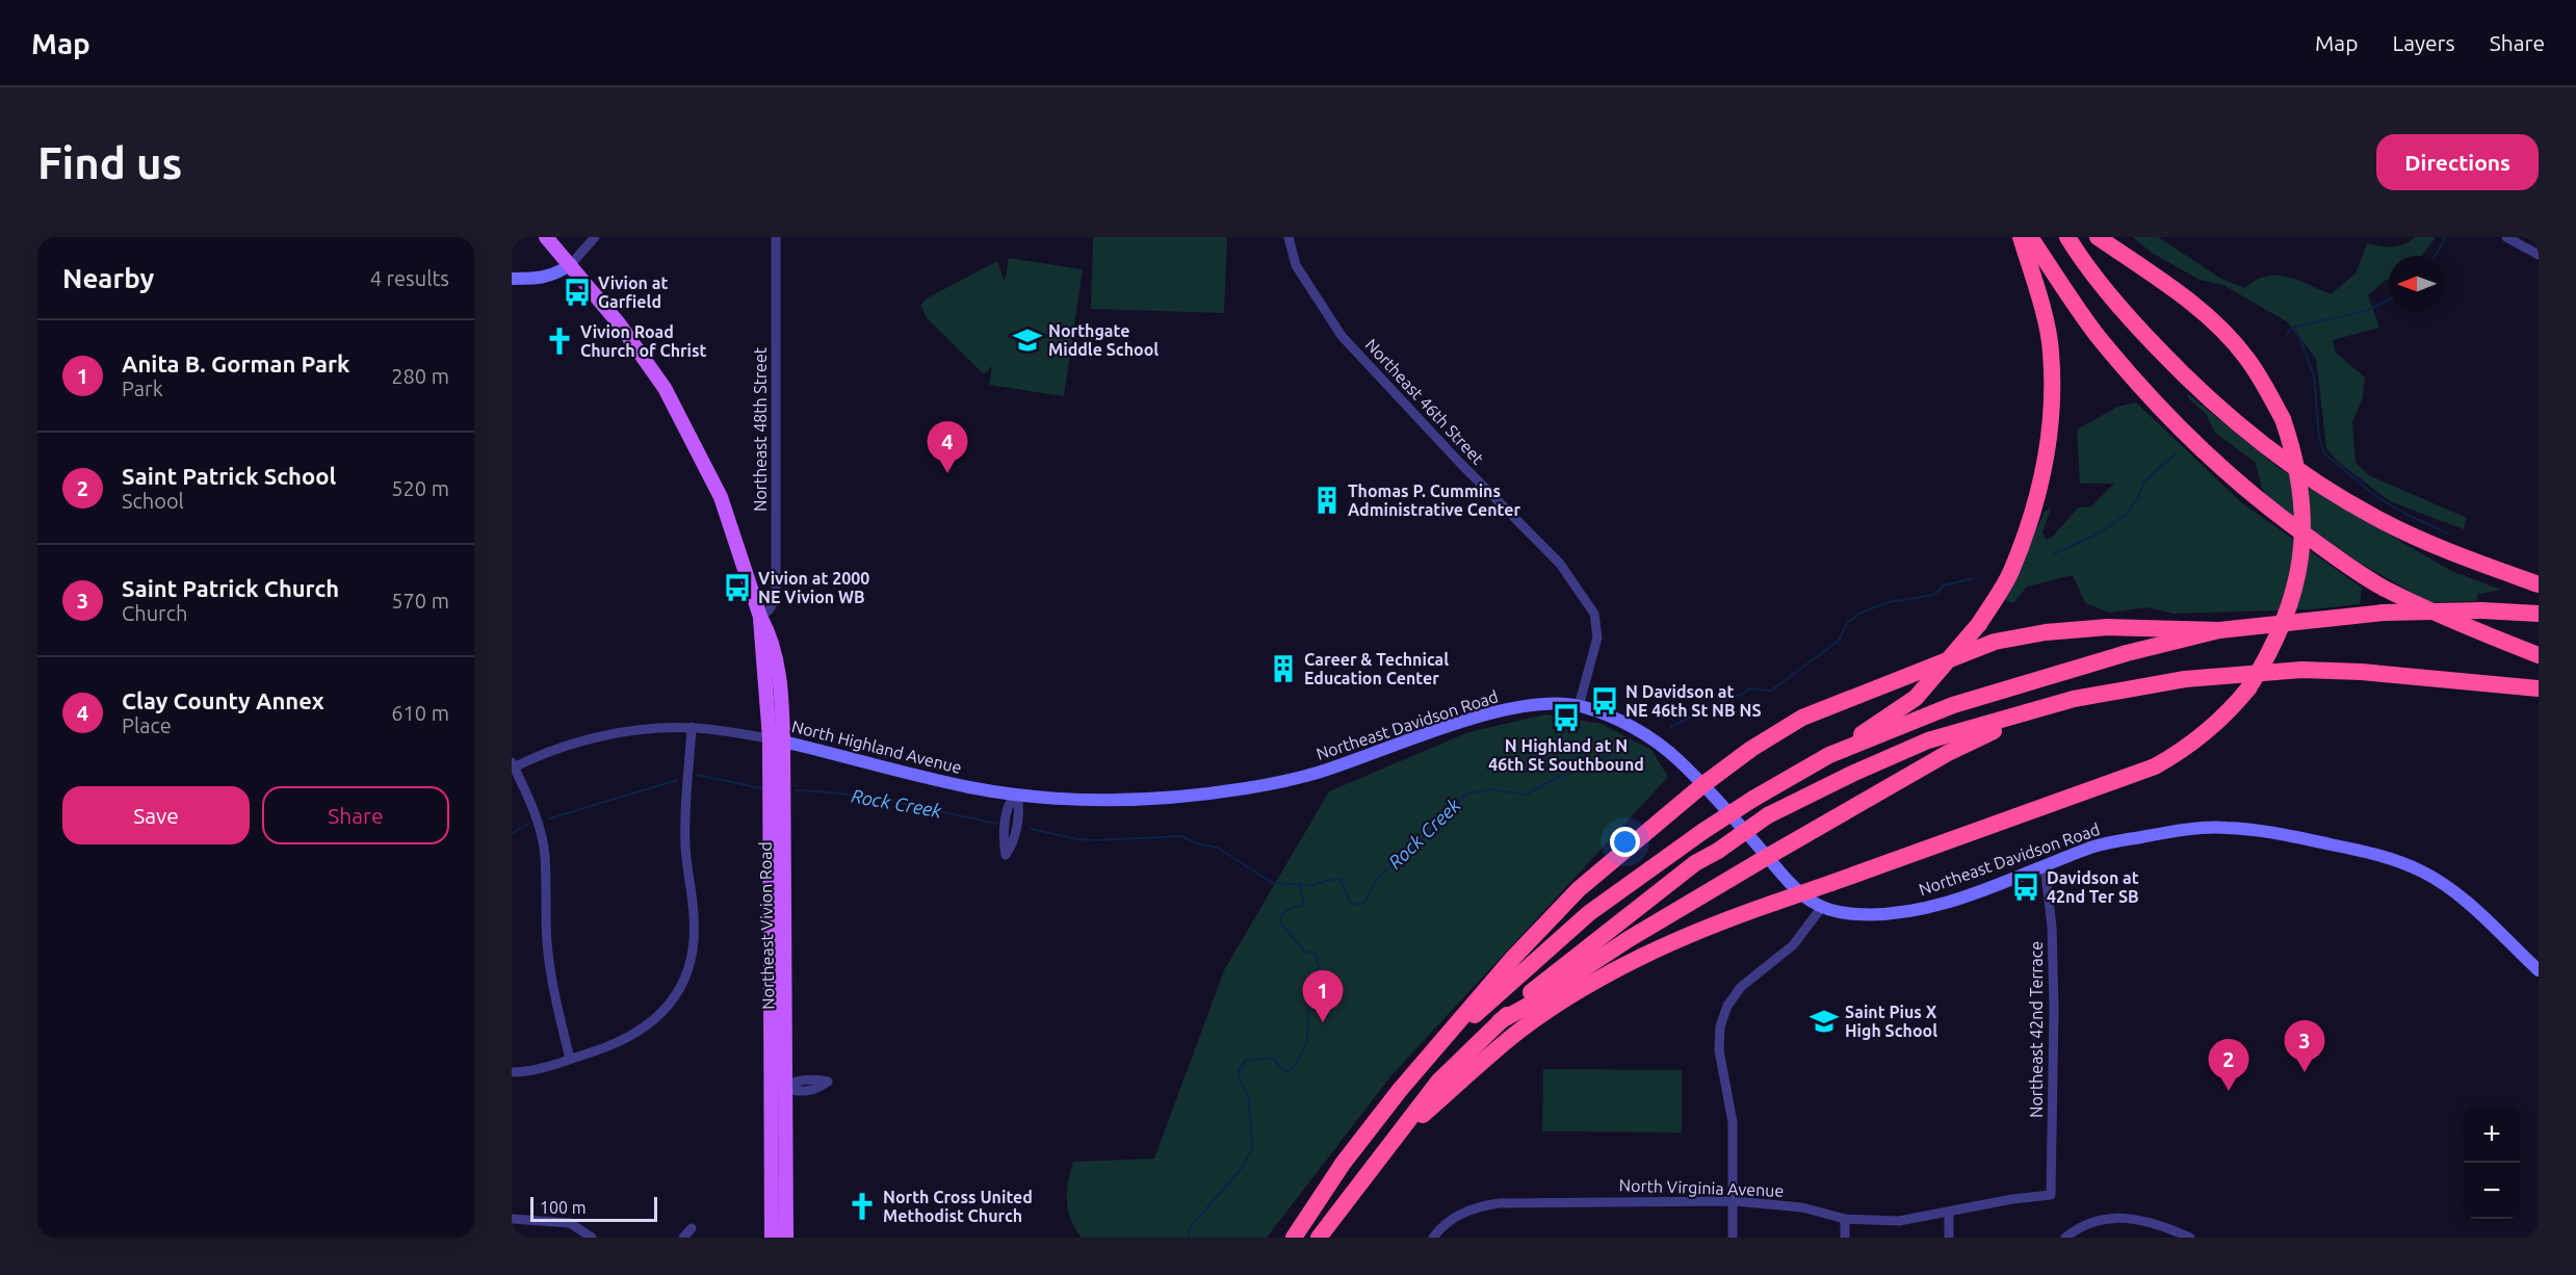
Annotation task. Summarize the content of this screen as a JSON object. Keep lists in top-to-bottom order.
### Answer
{
  "streets": {
    "main road": ["Northeast Vivion Road"],
    "street": [
      "Northeast 46th Street",
      "Northeast 48th Street",
      "Northeast Davidson Road",
      "North Highland Avenue",
      "Northeast 42nd Terrace",
      "North Virginia Avenue"
    ]
  },
  "crossings": [
    ["Northeast 46th Street", "Northeast Davidson Road"],
    ["Northeast 48th Street", "Northeast Vivion Road"],
    ["Northeast Davidson Road", "North Highland Avenue"],
    ["Northeast Davidson Road", "Northeast 42nd Terrace"],
    ["North Highland Avenue", "Northeast Vivion Road"],
    ["Northeast 42nd Terrace", "North Virginia Avenue"]
  ],
  "water": ["Rock Creek"],
  "places": {
    "bus stop": [
      "Vivion at Garfield",
      "Vivion at 2000 NE Vivion WB",
      "N Davidson at NE 46th St NB NS",
      "N Highland at N 46th St Southbound",
      "Davidson at 42nd Ter SB"
    ],
    "school or university": ["Northgate Middle School", "Saint Pius X High School"],
    "church": ["Vivion Road Church of Christ", "North Cross United Methodist Church"],
    "building": ["Thomas P. Cummins Administrative Center", "Career & Technical Education Center"]
  },
  "scale_bar": "100 m",
  "north": "left",
  "page": {
    "header": "Map",
    "nav": ["Map", "Layers", "Share"],
    "buttons": [
      "Directions",
      ["Save", "Share"]
    ],
    "title": "Find us",
    "heading": ["Nearby", "4 results"],
    "list": [
      {
        "mark": "1",
        "name": "Anita B. Gorman Park",
        "note": "Park",
        "value": "280 m"
      },
      {
        "mark": "2",
        "name": "Saint Patrick School",
        "note": "School",
        "value": "520 m"
      },
      {
        "mark": "3",
        "name": "Saint Patrick Church",
        "note": "Church",
        "value": "570 m"
      },
      {
        "mark": "4",
        "name": "Clay County Annex",
        "note": "Place",
        "value": "610 m"
      }
    ],
    "pins": [
      "4",
      "1",
      "3",
      "2"
    ],
    "map_buttons": ["+", "−"],
    "scale": "100 m"
  }
}
